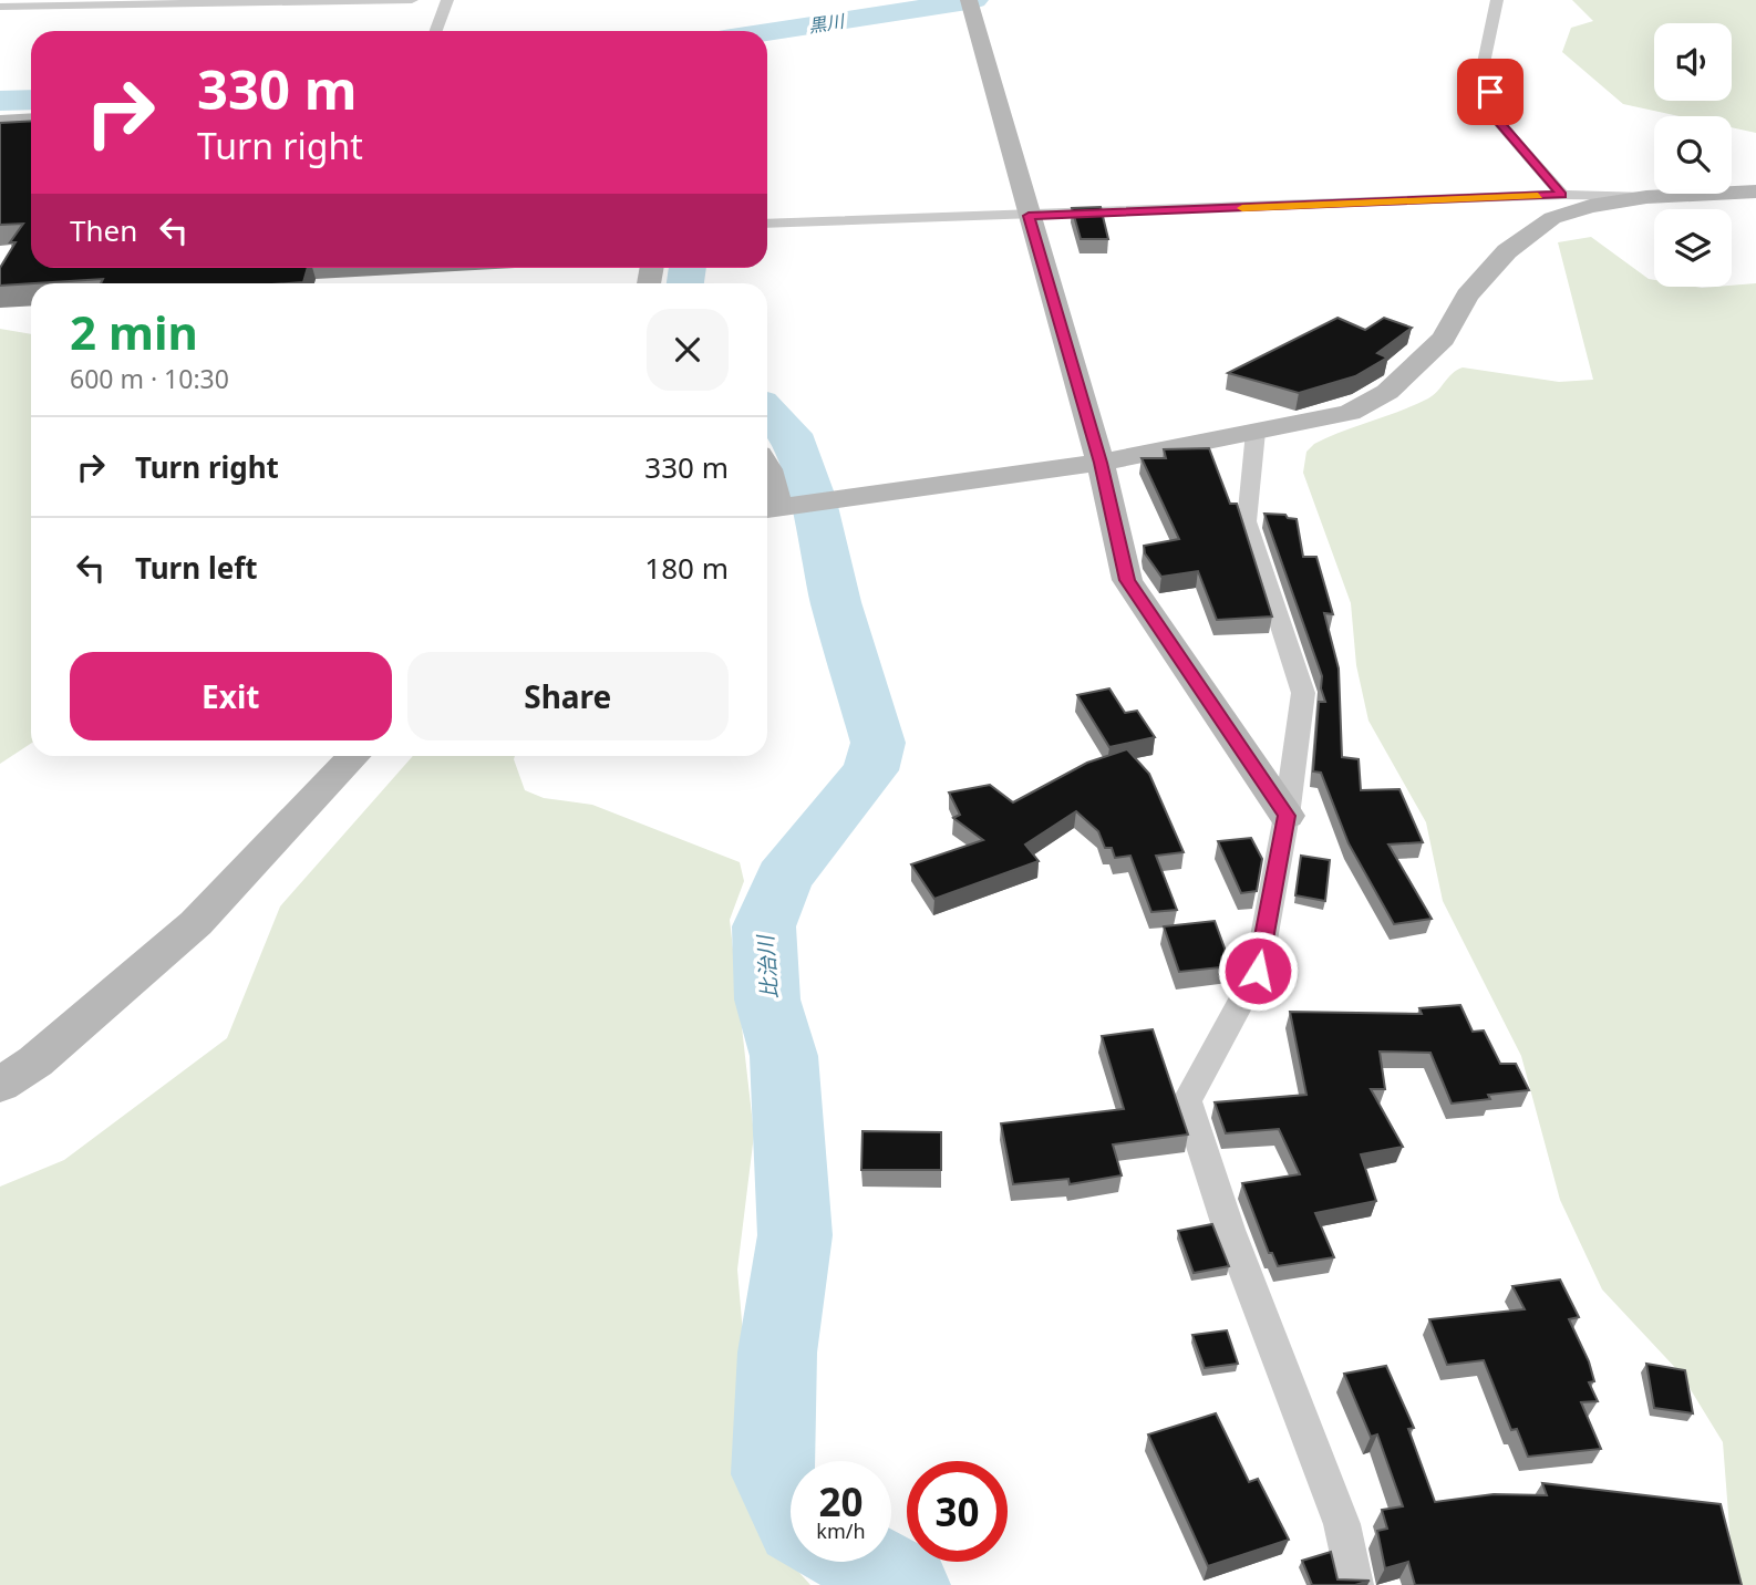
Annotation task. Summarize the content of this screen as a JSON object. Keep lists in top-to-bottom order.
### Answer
{
  "water": ["黒川", "比治川"],
  "page": {
    "turn": ["330 m", "Turn right"],
    "then": "Then",
    "heading": ["2 min", "600 m · 10:30"],
    "list": [
      {
        "name": "Turn right",
        "value": "330 m"
      },
      {
        "name": "Turn left",
        "value": "180 m"
      }
    ],
    "buttons": ["Exit", "Share"],
    "speed": "20 km/h",
    "limit": "30"
  }
}
